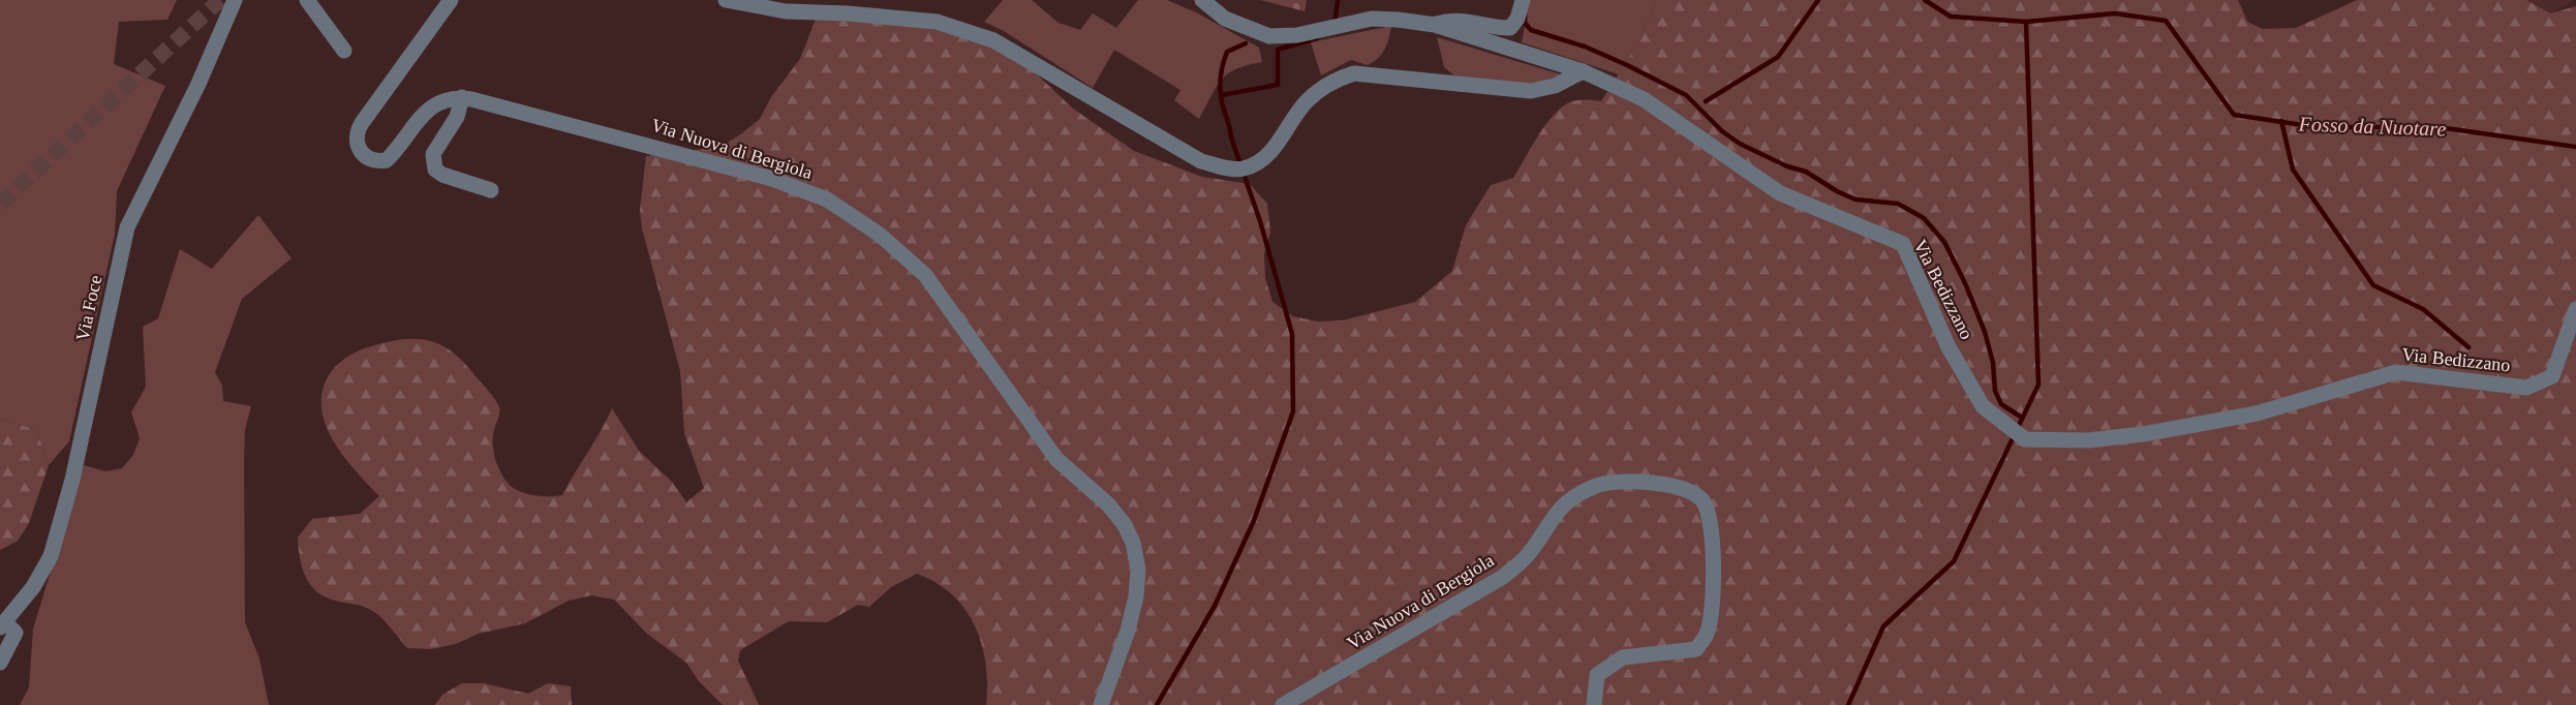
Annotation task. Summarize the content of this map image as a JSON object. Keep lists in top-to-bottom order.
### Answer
{
  "streets": {
    "street": ["Via Nuova di Bergiola", "Via Bedizzano", "Via Foce"]
  },
  "water": ["Fosso da Nuotare"]
}
